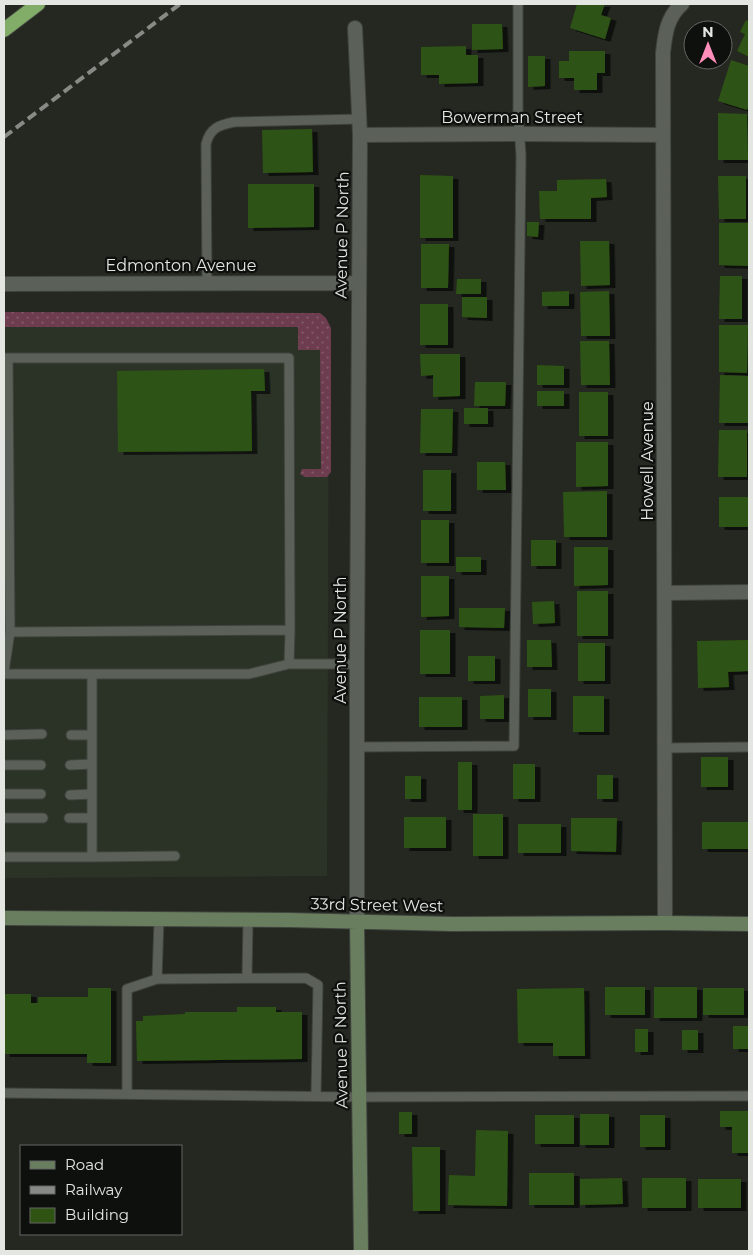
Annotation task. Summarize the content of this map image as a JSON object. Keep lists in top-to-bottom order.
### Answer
{
  "streets": {
    "main road": ["Avenue P North", "33rd Street West"],
    "street": ["Bowerman Street", "Edmonton Avenue", "Howell Avenue"]
  },
  "crossings": [
    ["Bowerman Street", "Avenue P North"],
    ["Bowerman Street", "Howell Avenue"],
    ["Avenue P North", "Edmonton Avenue"],
    ["Avenue P North", "33rd Street West"],
    ["Howell Avenue", "33rd Street West"]
  ],
  "legend": ["Road", "Railway", "Building"],
  "north": "top"
}
